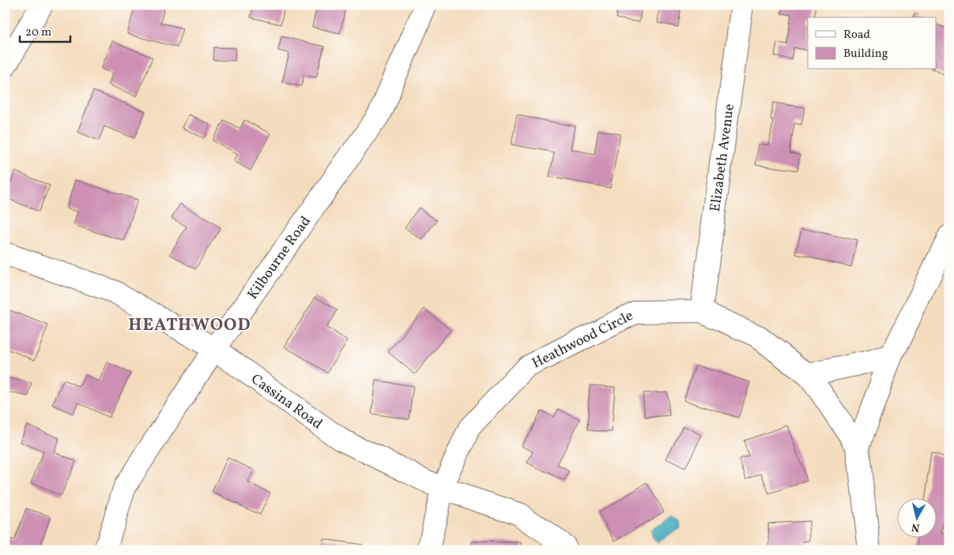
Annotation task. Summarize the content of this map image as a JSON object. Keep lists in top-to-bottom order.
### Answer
{
  "streets": {
    "street": [
      "Elizabeth Avenue",
      "Kilbourne Road",
      "Heathwood Circle",
      "Cassina Road"
    ]
  },
  "crossings": [
    ["Elizabeth Avenue", "Heathwood Circle"],
    ["Kilbourne Road", "Cassina Road"],
    ["Heathwood Circle", "Cassina Road"]
  ],
  "districts": ["HEATHWOOD"],
  "legend": ["Road", "Building"],
  "scale_bar": "20 m",
  "north": "bottom"
}
